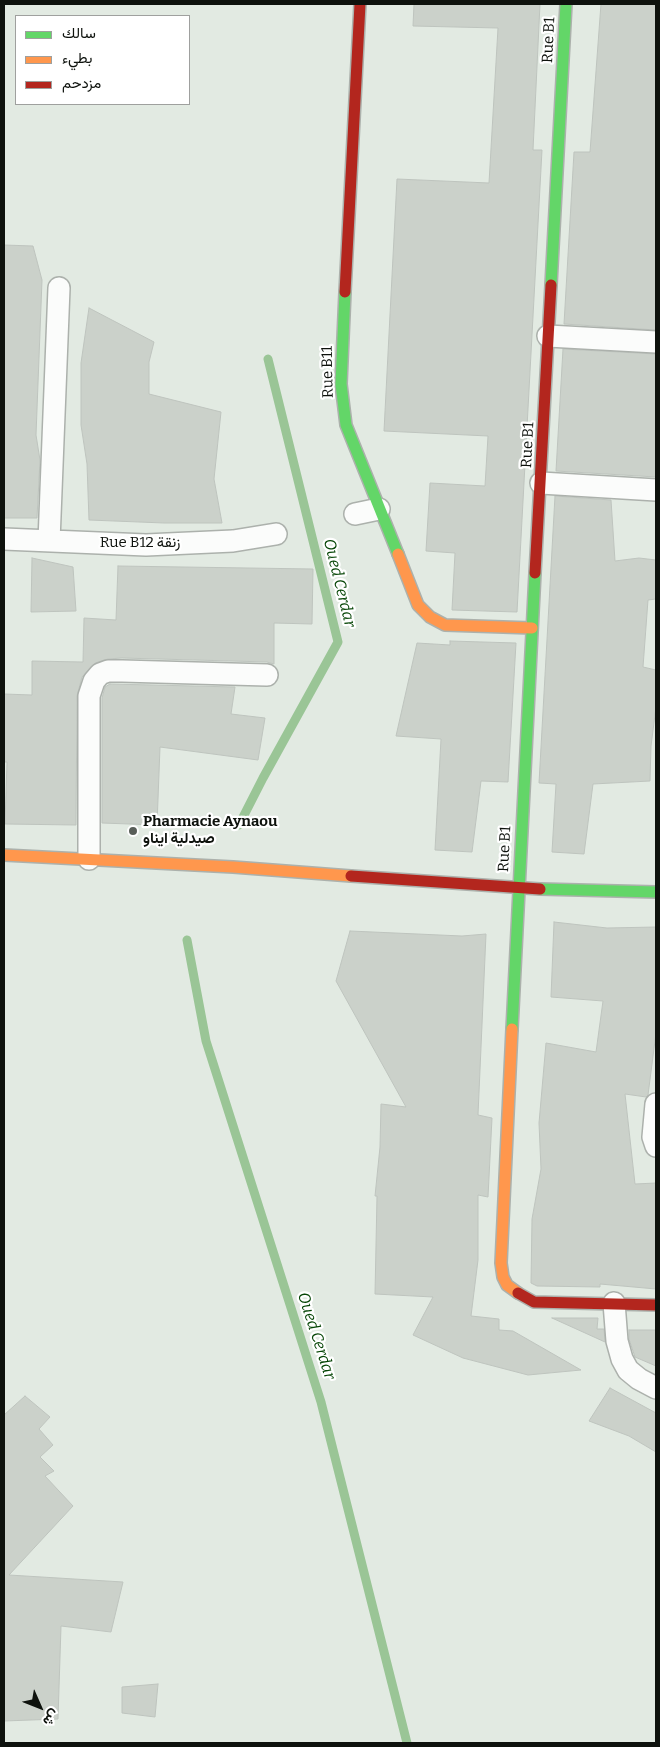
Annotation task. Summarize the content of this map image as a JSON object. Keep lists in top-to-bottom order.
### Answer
{
  "streets": {
    "street": ["Rue B1", "Rue B11", "Rue B12 زنقة"]
  },
  "crossings": [
    ["Rue B1", "Rue B11"]
  ],
  "water": ["Oued Cerdar"],
  "places": ["Pharmacie Aynaou صيدلية ايناو"],
  "legend": ["سالك", "بطيء", "مزدحم"],
  "north": "bottom right"
}
